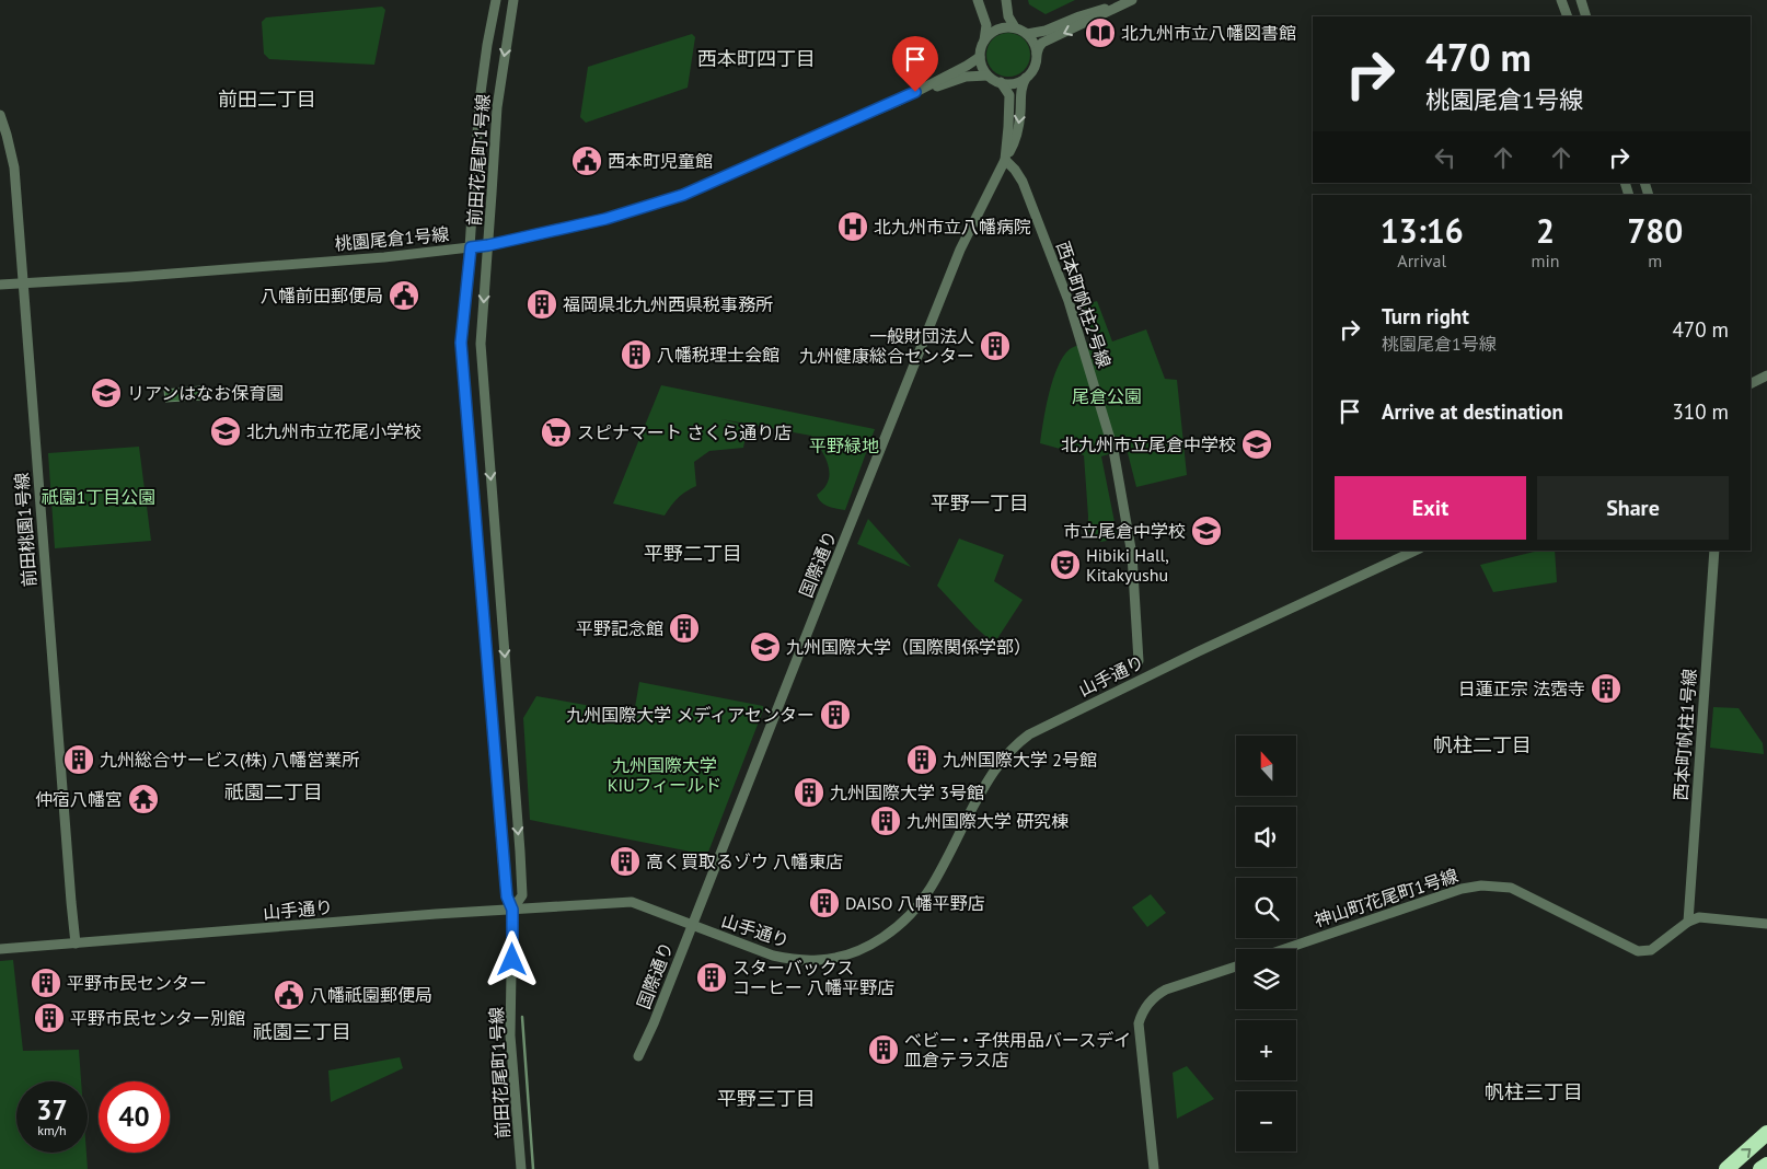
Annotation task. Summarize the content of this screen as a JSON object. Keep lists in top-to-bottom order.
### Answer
{
  "streets": {
    "street": [
      "前田花尾町1号線",
      "桃園尾倉1号線",
      "西本町帆柱2号線",
      "前田桃園1号線",
      "国際通り",
      "山手通り",
      "西本町帆柱1号線",
      "神山町花尾町1号線"
    ]
  },
  "crossings": [
    ["前田花尾町1号線", "桃園尾倉1号線"],
    ["前田花尾町1号線", "山手通り"],
    ["桃園尾倉1号線", "前田桃園1号線"],
    ["桃園尾倉1号線", "国際通り"],
    ["西本町帆柱2号線", "国際通り"],
    ["前田桃園1号線", "山手通り"],
    ["国際通り", "山手通り"],
    ["西本町帆柱1号線", "神山町花尾町1号線"]
  ],
  "districts": [
    "西本町四丁目",
    "前田二丁目",
    "平野一丁目",
    "平野二丁目",
    "帆柱二丁目",
    "祇園二丁目",
    "祇園三丁目",
    "帆柱三丁目",
    "平野三丁目"
  ],
  "parks": [
    "尾倉公園",
    "平野緑地",
    "祇園1丁目公園",
    "九州国際大学 KIUフィールド"
  ],
  "places": {
    "library": ["北九州市立八幡図書館"],
    "public building": ["西本町児童館", "八幡前田郵便局", "八幡祇園郵便局"],
    "hospital": ["北九州市立八幡病院"],
    "building": [
      "福岡県北九州西県税事務所",
      "一般財団法人 九州健康総合センター",
      "八幡税理士会館",
      "平野記念館",
      "日蓮正宗 法霑寺",
      "九州国際大学 メディアセンター",
      "九州総合サービス(株) 八幡営業所",
      "九州国際大学 2号館",
      "九州国際大学 3号館",
      "九州国際大学 研究棟",
      "高く買取るゾウ 八幡東店",
      "DAISO 八幡平野店",
      "スターバックス コーヒー 八幡平野店",
      "平野市民センター",
      "平野市民センター別館",
      "ベビー・子供用品バースデイ 皿倉テラス店"
    ],
    "school or university": [
      "リアンはなお保育園",
      "北九州市立花尾小学校",
      "北九州市立尾倉中学校",
      "市立尾倉中学校",
      "九州国際大学（国際関係学部）"
    ],
    "supermarket": ["スピナマート さくら通り店"],
    "theatre": ["Hibiki Hall, Kitakyushu"],
    "temple": ["仲宿八幡宮"]
  },
  "north": "top",
  "page": {
    "turn": ["470 m", "桃園尾倉1号線"],
    "eta": [
      "13:16",
      "Arrival",
      "2",
      "min",
      "780",
      "m"
    ],
    "list": [
      {
        "name": "Turn right",
        "note": "桃園尾倉1号線",
        "value": "470 m"
      },
      {
        "name": "Arrive at destination",
        "value": "310 m"
      }
    ],
    "buttons": ["Exit", "Share"],
    "map_buttons": ["+", "−"],
    "speed": "37 km/h",
    "limit": "40"
  }
}
